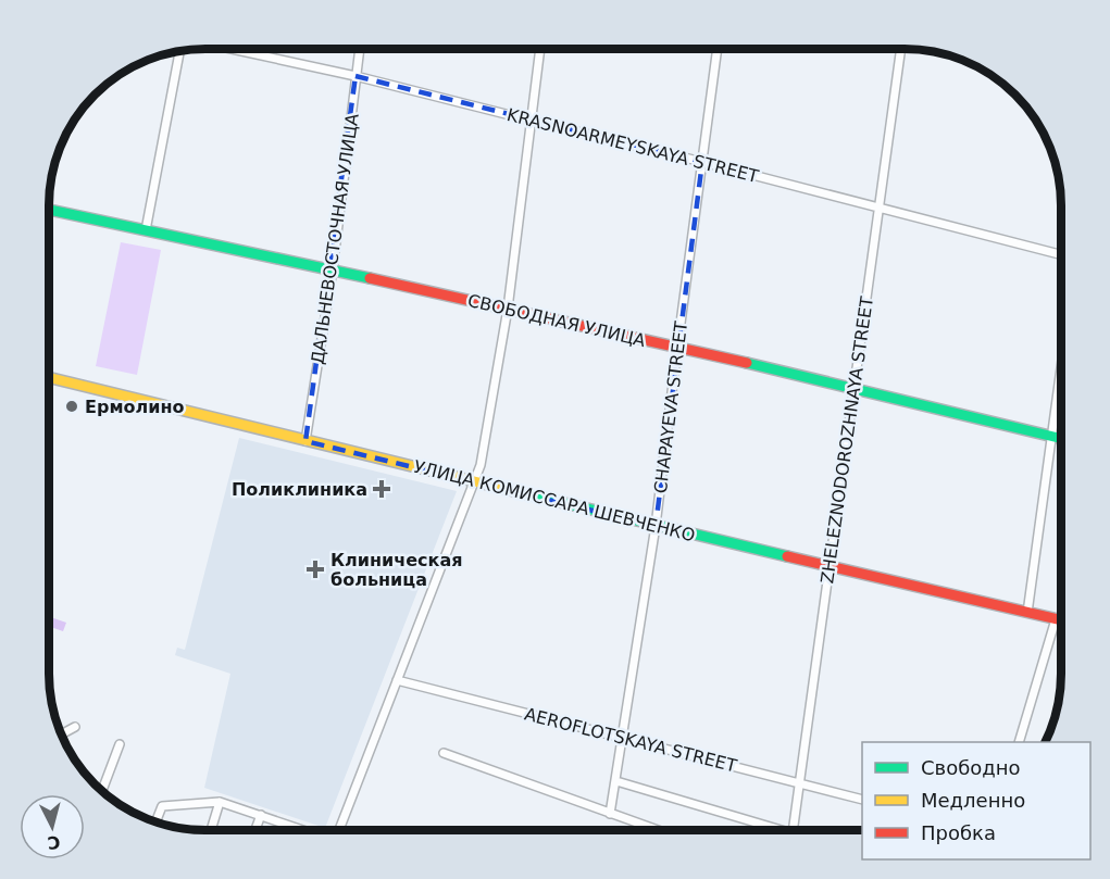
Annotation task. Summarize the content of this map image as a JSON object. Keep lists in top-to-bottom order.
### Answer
{
  "streets": {
    "street": [
      "KRASNOARMEYSKAYA STREET",
      "ДАЛЬНЕВОСТОЧНАЯ УЛИЦА",
      "СВОБОДНАЯ УЛИЦА",
      "CHAPAYEVA STREET",
      "ZHELEZNODOROZHNAYA STREET",
      "УЛИЦА КОМИССАРА ШЕВЧЕНКО",
      "AEROFLOTSKAYA STREET"
    ]
  },
  "crossings": [
    ["KRASNOARMEYSKAYA STREET", "ДАЛЬНЕВОСТОЧНАЯ УЛИЦА"],
    ["KRASNOARMEYSKAYA STREET", "CHAPAYEVA STREET"],
    ["KRASNOARMEYSKAYA STREET", "ZHELEZNODOROZHNAYA STREET"],
    ["ДАЛЬНЕВОСТОЧНАЯ УЛИЦА", "СВОБОДНАЯ УЛИЦА"],
    ["ДАЛЬНЕВОСТОЧНАЯ УЛИЦА", "УЛИЦА КОМИССАРА ШЕВЧЕНКО"],
    ["СВОБОДНАЯ УЛИЦА", "CHAPAYEVA STREET"],
    ["СВОБОДНАЯ УЛИЦА", "ZHELEZNODOROZHNAYA STREET"],
    ["CHAPAYEVA STREET", "УЛИЦА КОМИССАРА ШЕВЧЕНКО"],
    ["CHAPAYEVA STREET", "AEROFLOTSKAYA STREET"],
    ["ZHELEZNODOROZHNAYA STREET", "УЛИЦА КОМИССАРА ШЕВЧЕНКО"],
    ["ZHELEZNODOROZHNAYA STREET", "AEROFLOTSKAYA STREET"]
  ],
  "places": {
    "other": ["Ермолино"],
    "health": ["Поликлиника", "Клиническая больница"]
  },
  "legend": ["Свободно", "Медленно", "Пробка"],
  "north": "bottom"
}
